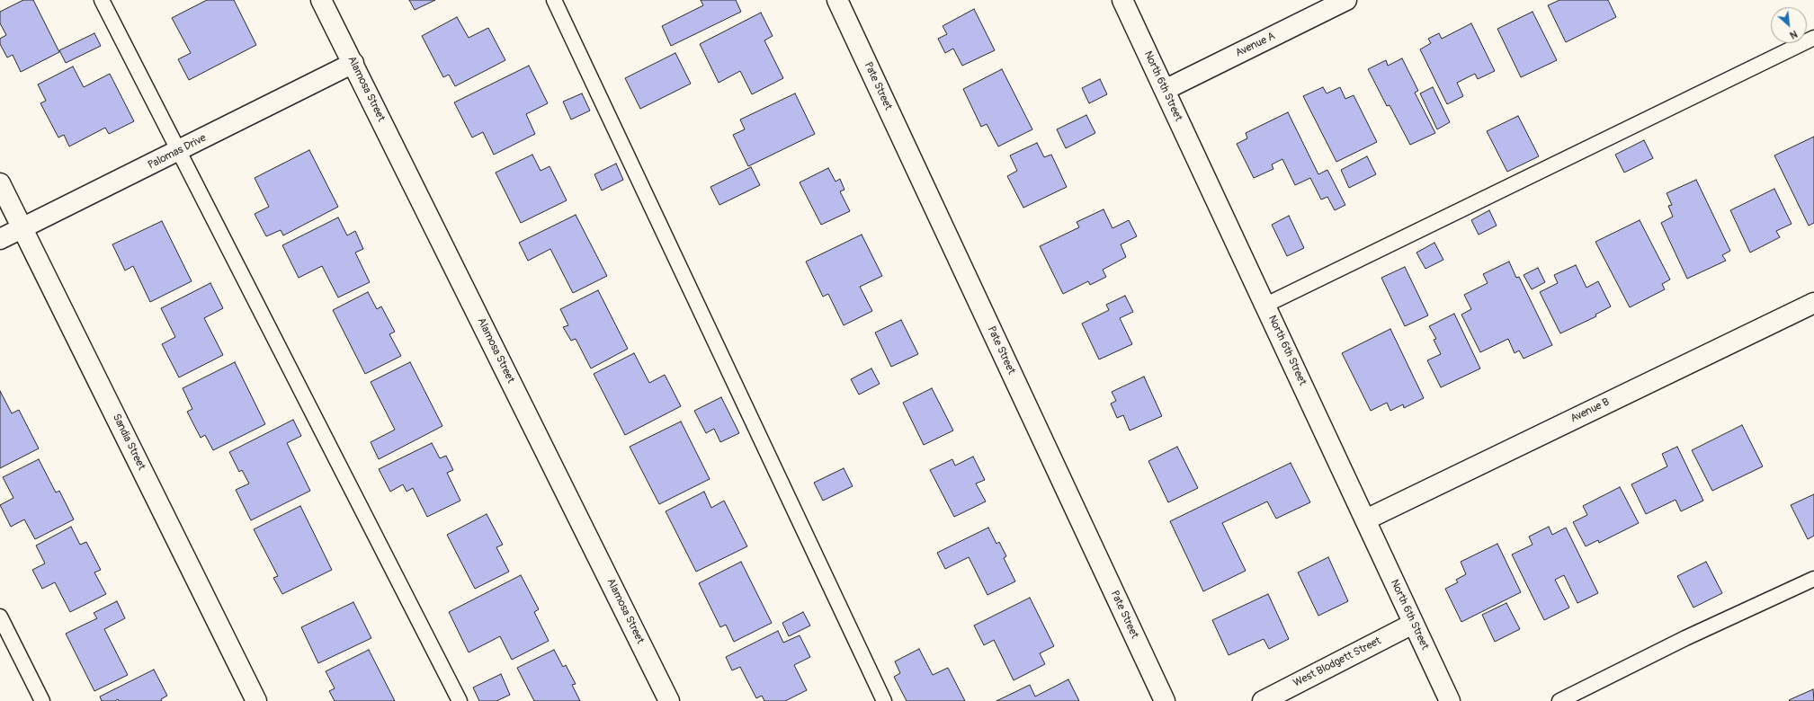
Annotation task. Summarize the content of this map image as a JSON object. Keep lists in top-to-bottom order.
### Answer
{
  "streets": {
    "street": [
      "Avenue A",
      "Pate Street",
      "North 6th Street",
      "Alamosa Street",
      "Palomas Drive",
      "Avenue B",
      "Sandia Street",
      "West Blodgett Street"
    ]
  },
  "crossings": [
    ["Avenue A", "North 6th Street"],
    ["North 6th Street", "Avenue B"],
    ["North 6th Street", "West Blodgett Street"],
    ["Alamosa Street", "Palomas Drive"],
    ["Palomas Drive", "Sandia Street"]
  ],
  "north": "bottom right"
}
